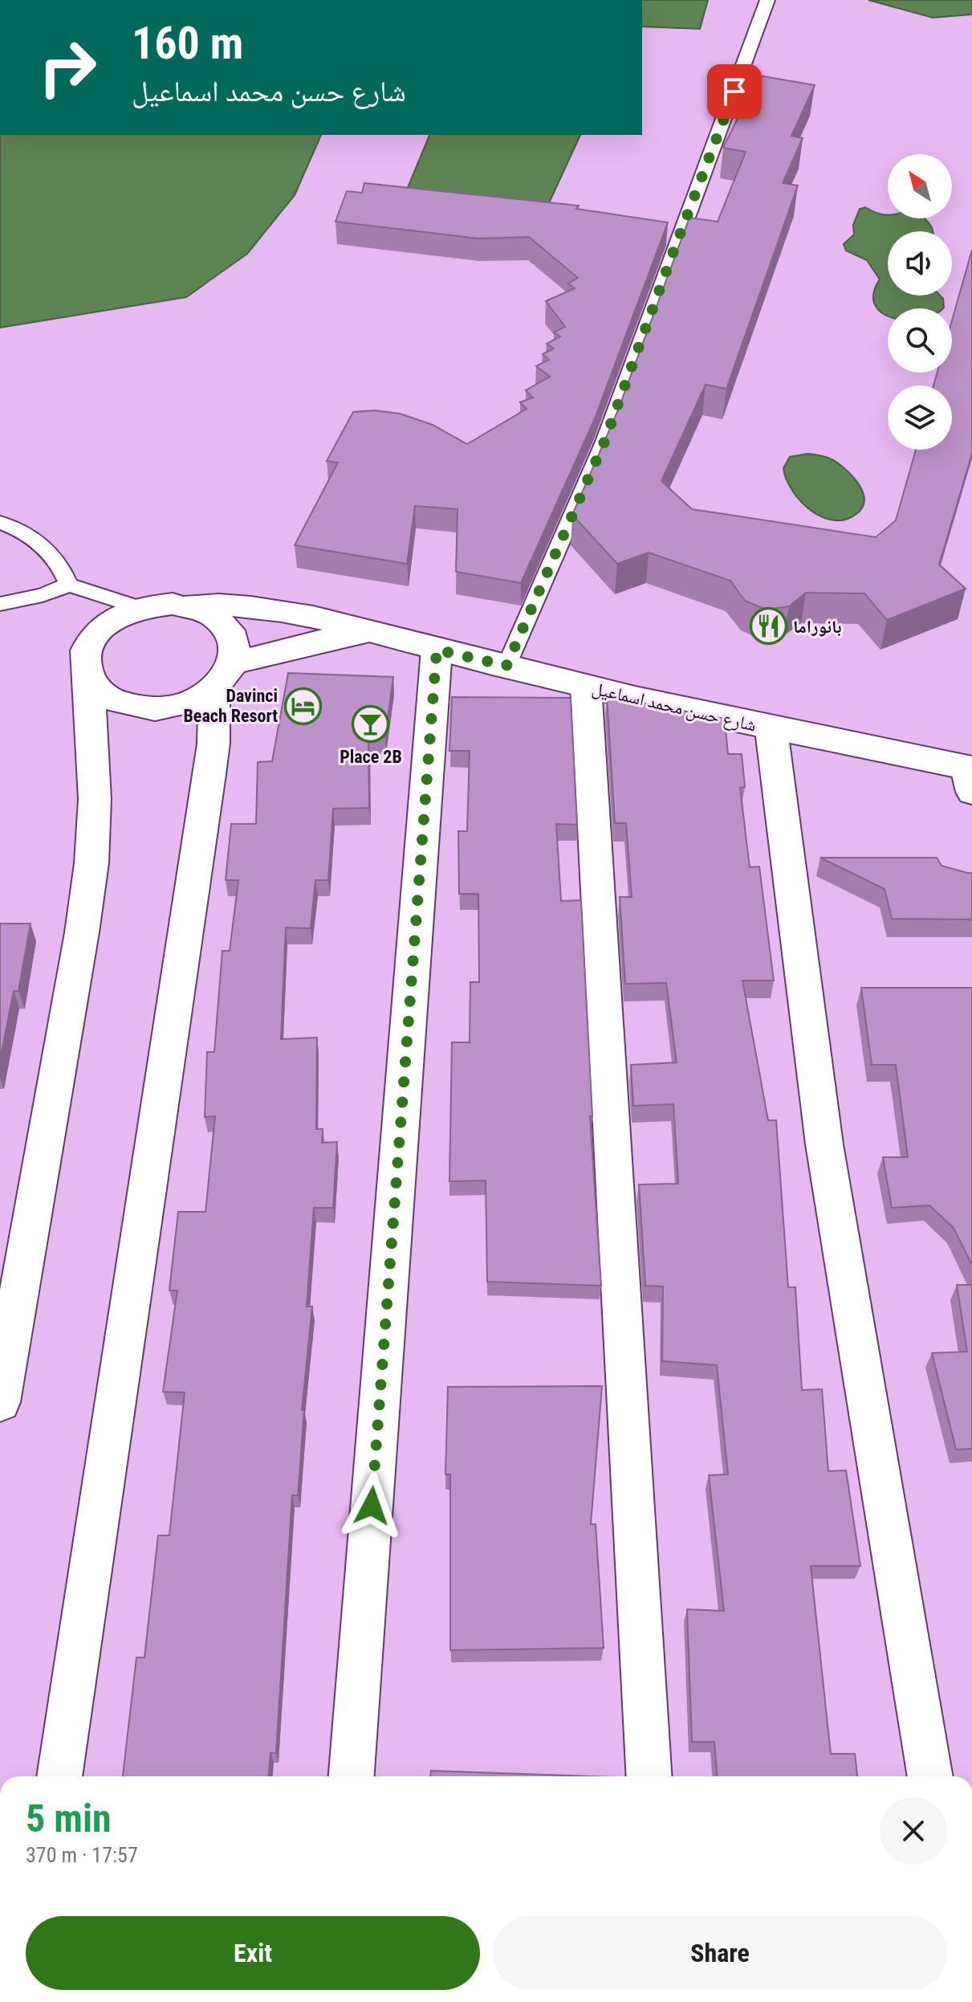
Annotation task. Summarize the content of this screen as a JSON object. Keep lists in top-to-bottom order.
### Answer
{
  "streets": {
    "street": ["شارع حسن محمد اسماعيل"]
  },
  "places": {
    "restaurant": ["بانوراما"],
    "hotel": ["Davinci Beach Resort"],
    "bar": ["Place 2B"]
  },
  "north": "top left",
  "page": {
    "turn": ["160 m", "شارع حسن محمد اسماعيل"],
    "heading": ["5 min", "370 m · 17:57"],
    "buttons": ["Exit", "Share"]
  }
}
